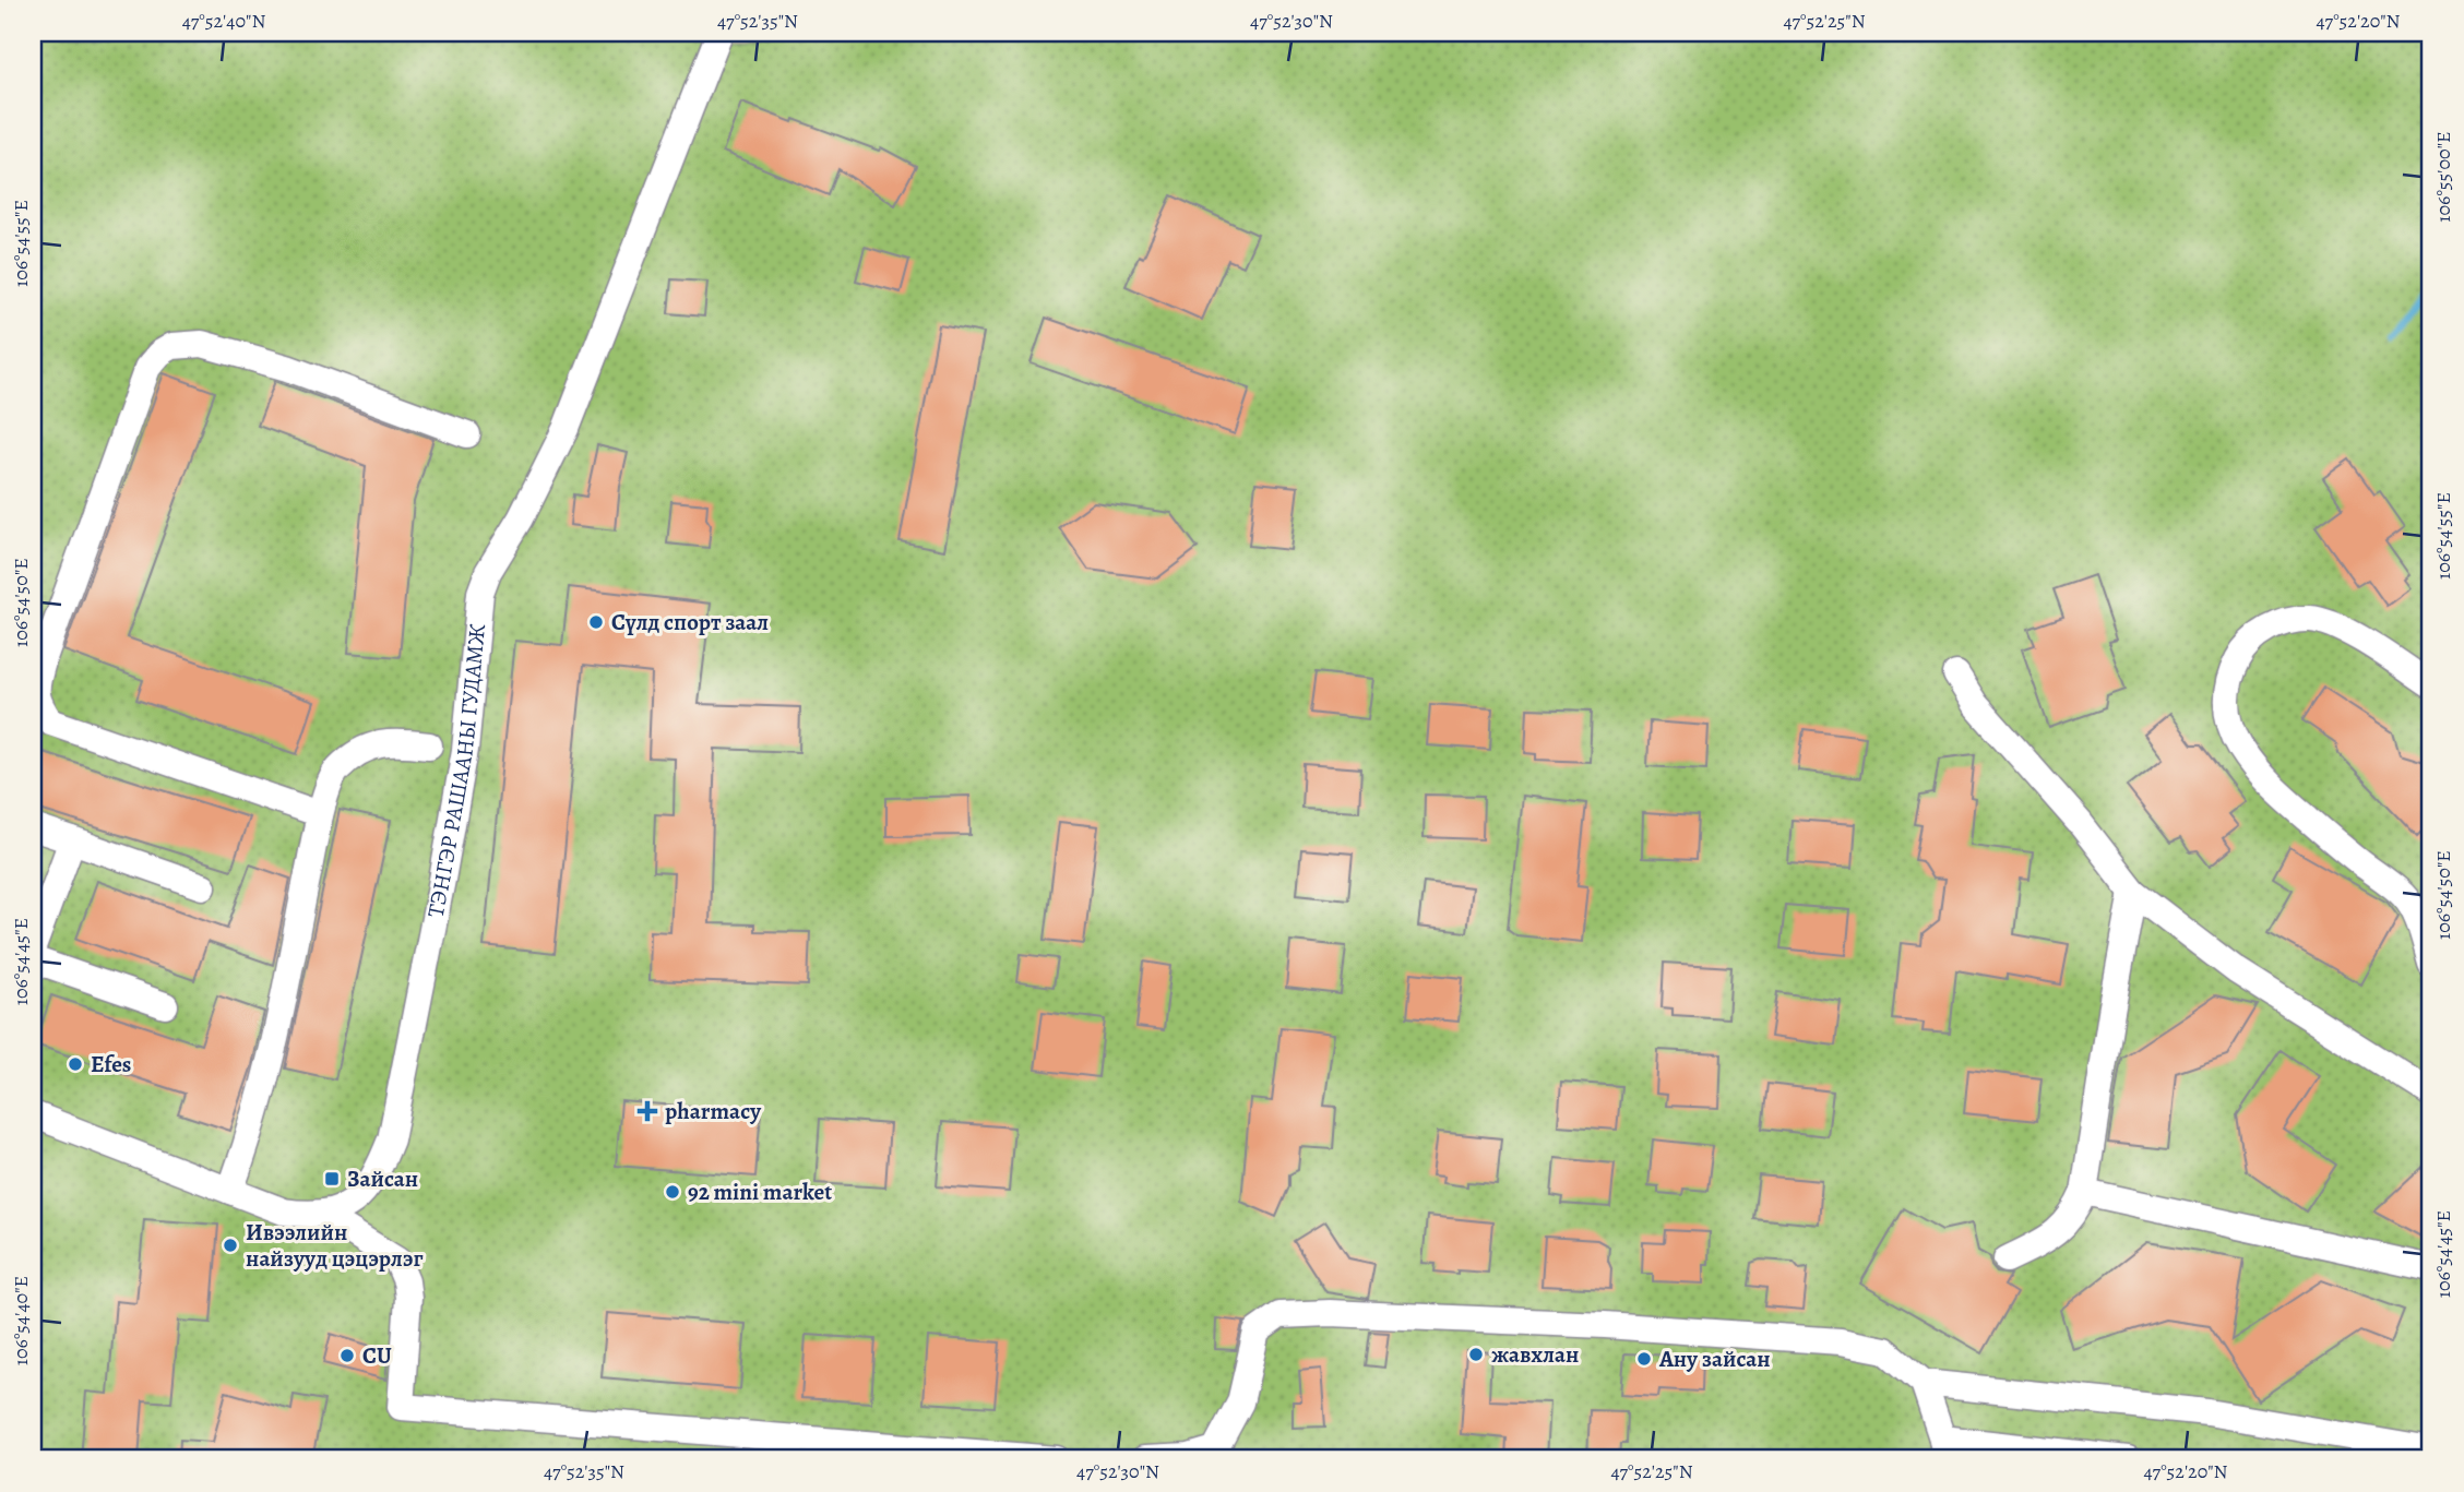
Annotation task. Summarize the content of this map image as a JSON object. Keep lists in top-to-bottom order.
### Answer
{
  "streets": {
    "street": ["ТЭНГЭР РАШААНЫ ГУДАМЖ"]
  },
  "places": {
    "other": [
      "Сүлд спорт заал",
      "Efes",
      "92 mini market",
      "Ивээлийн найзууд цэцэрлэг",
      "жавхлан",
      "CU",
      "Ану зайсан"
    ],
    "health": ["pharmacy"],
    "transit": ["Зайсан"]
  },
  "coordinates": [
    "47°52'40\"N",
    "47°52'35\"N",
    "47°52'30\"N",
    "47°52'25\"N",
    "47°52'20\"N",
    "106°55'00\"E",
    "106°54'55\"E",
    "106°54'50\"E",
    "106°54'45\"E",
    "106°54'40\"E"
  ]
}
